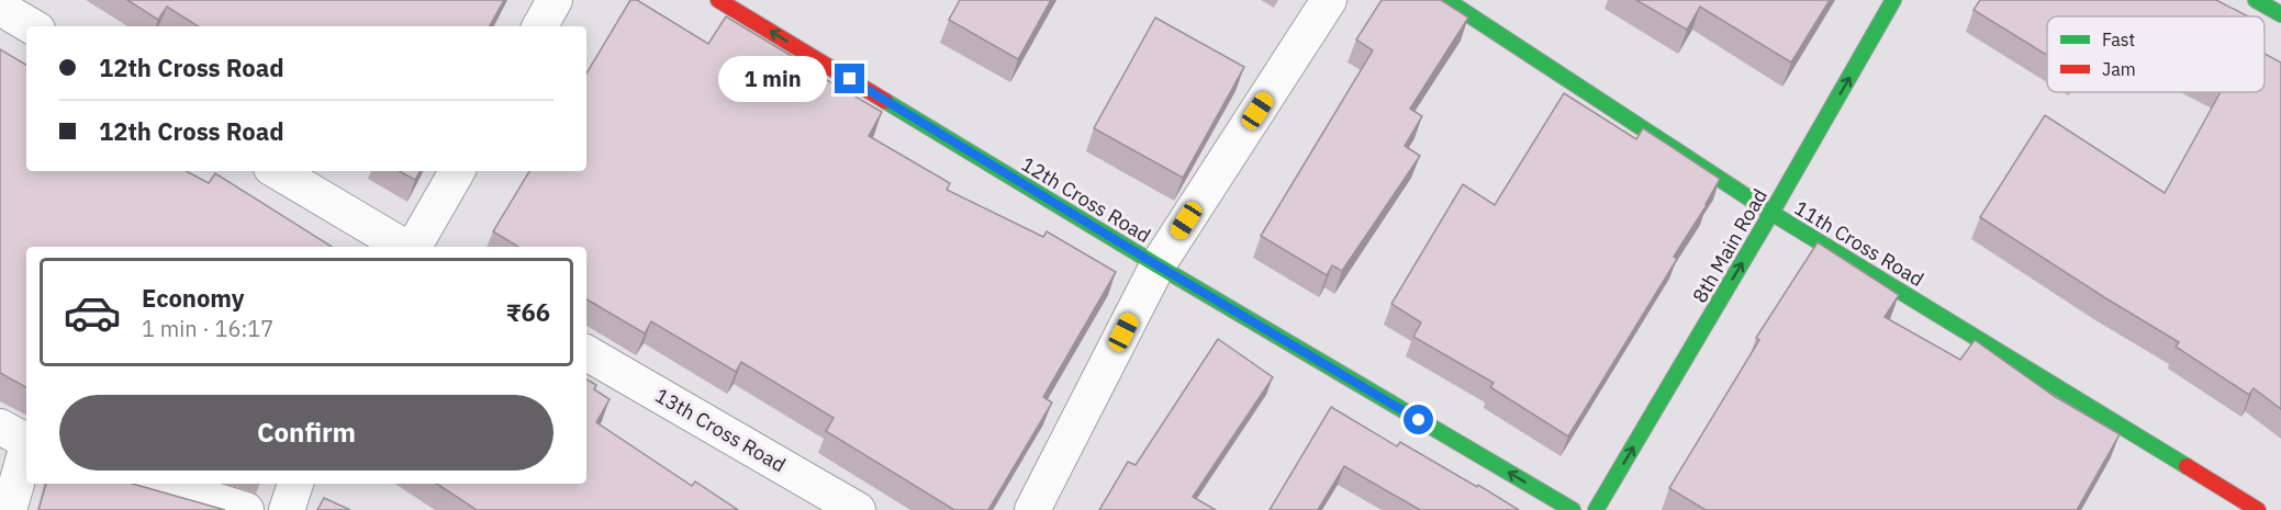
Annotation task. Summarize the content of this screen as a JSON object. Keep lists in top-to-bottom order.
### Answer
{
  "streets": {
    "street": [
      "12th Cross Road",
      "11th Cross Road",
      "8th Main Road",
      "13th Cross Road"
    ]
  },
  "crossings": [
    ["11th Cross Road", "8th Main Road"]
  ],
  "one_way": ["12th Cross Road", "8th Main Road"],
  "legend": ["Fast", "Jam"],
  "page": {
    "banner": ["12th Cross Road", "12th Cross Road"],
    "bubble": "1 min",
    "list": [
      {
        "name": "Economy",
        "note": "1 min · 16:17",
        "value": "₹66"
      }
    ],
    "buttons": "Confirm"
  }
}
